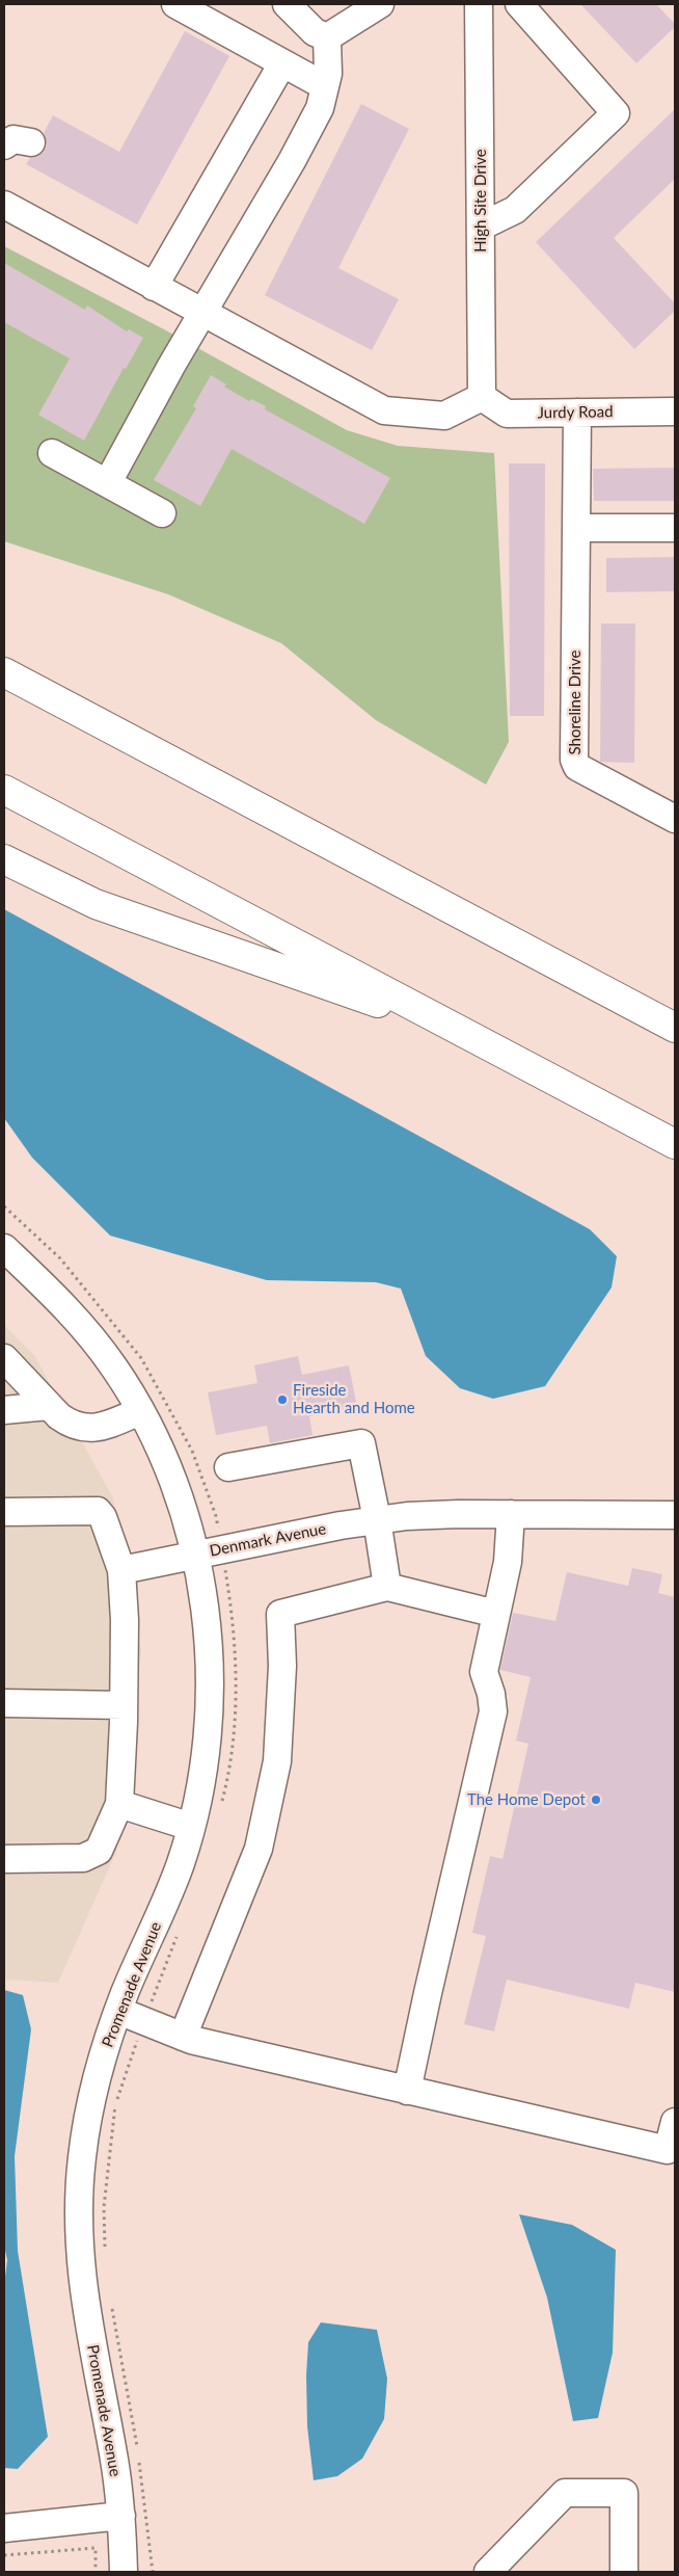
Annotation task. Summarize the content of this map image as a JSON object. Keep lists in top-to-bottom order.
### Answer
{
  "streets": {
    "street": [
      "High Site Drive",
      "Jurdy Road",
      "Shoreline Drive",
      "Denmark Avenue",
      "Promenade Avenue"
    ]
  },
  "crossings": [
    ["High Site Drive", "Jurdy Road"],
    ["Jurdy Road", "Shoreline Drive"],
    ["Denmark Avenue", "Promenade Avenue"]
  ],
  "places": ["Fireside Hearth and Home", "The Home Depot"]
}
